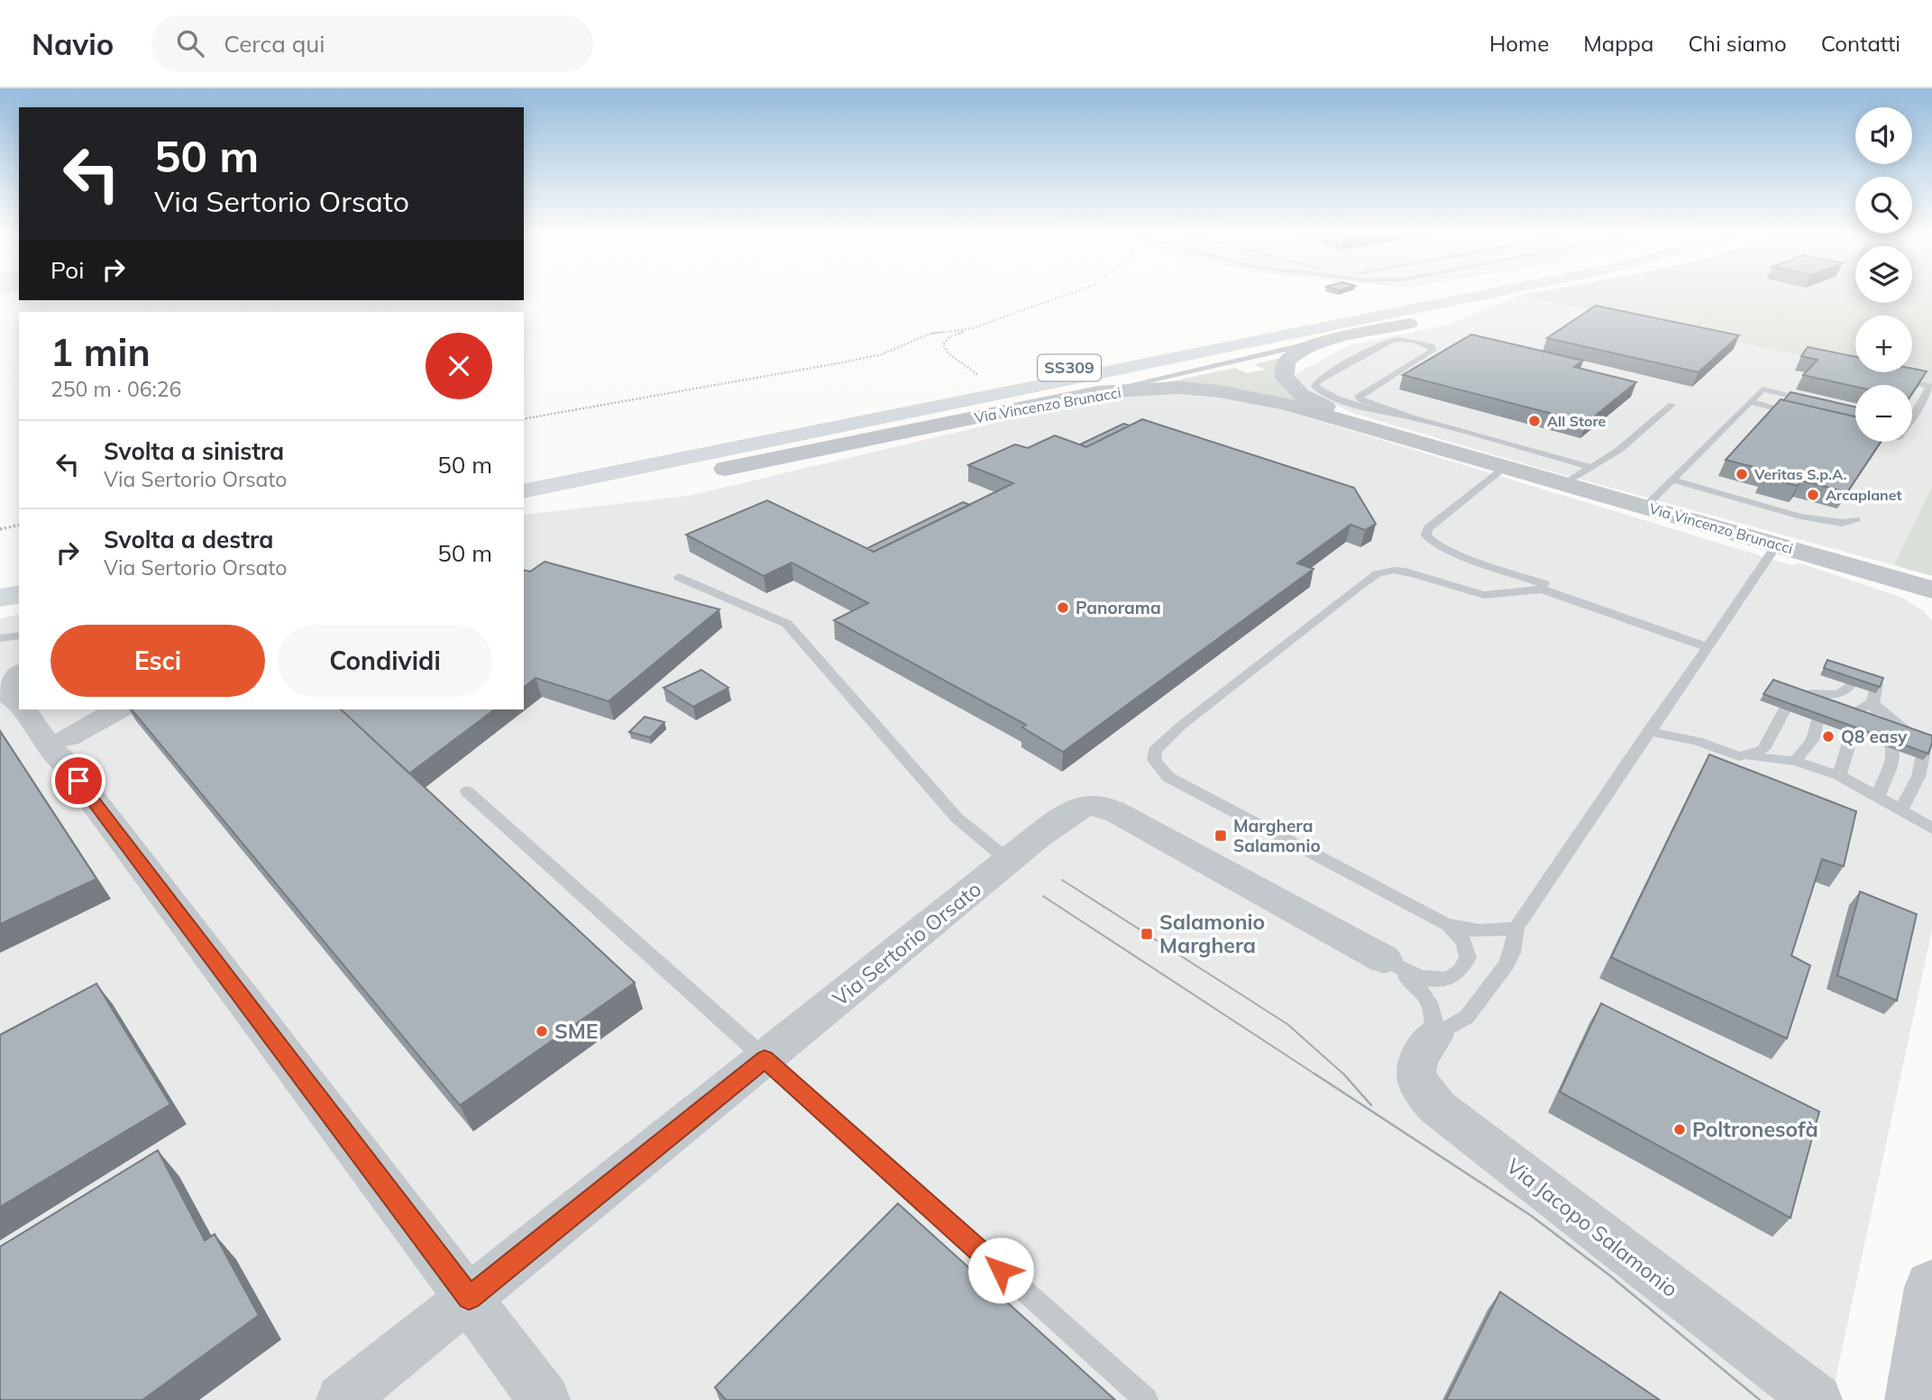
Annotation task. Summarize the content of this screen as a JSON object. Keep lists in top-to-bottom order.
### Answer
{
  "streets": {
    "main road": ["SS309"],
    "street": ["Via Vincenzo Brunacci", "Via Sertorio Orsato", "Via Jacopo Salamonio"]
  },
  "places": {
    "other": [
      "All Store",
      "Veritas S.p.A.",
      "Arcaplanet",
      "Panorama",
      "Q8 easy",
      "SME",
      "Poltronesofà"
    ],
    "transit": ["Marghera Salamonio", "Salamonio Marghera"]
  },
  "page": {
    "header": "Navio",
    "search": "Cerca qui",
    "nav": [
      "Home",
      "Mappa",
      "Chi siamo",
      "Contatti"
    ],
    "map_buttons": ["+", "−"],
    "turn": ["50 m", "Via Sertorio Orsato"],
    "then": "Poi",
    "heading": ["1 min", "250 m · 06:26"],
    "list": [
      {
        "name": "Svolta a sinistra",
        "note": "Via Sertorio Orsato",
        "value": "50 m"
      },
      {
        "name": "Svolta a destra",
        "note": "Via Sertorio Orsato",
        "value": "50 m"
      }
    ],
    "buttons": ["Esci", "Condividi"]
  }
}
